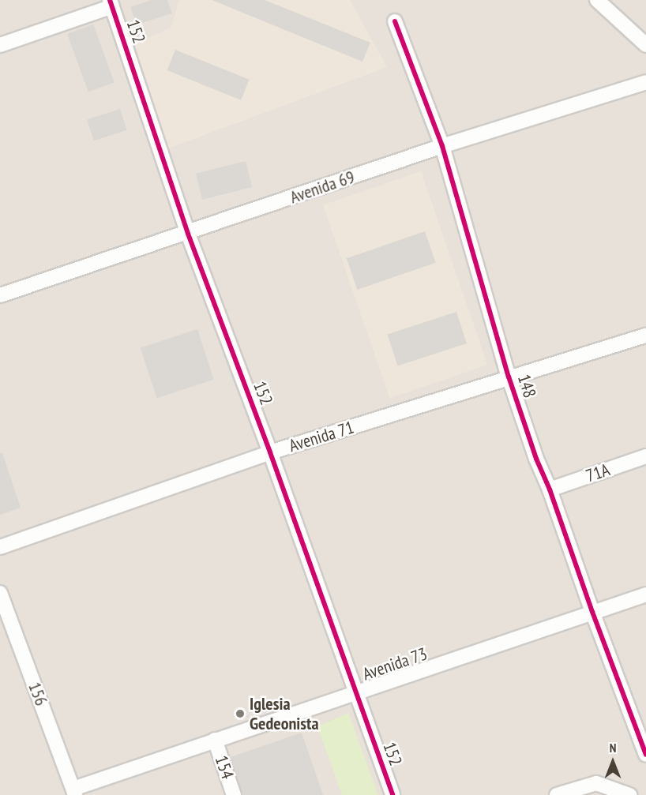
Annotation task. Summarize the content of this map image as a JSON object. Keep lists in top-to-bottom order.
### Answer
{
  "streets": {
    "street": [
      "152",
      "Avenida 69",
      "148",
      "Avenida 71",
      "71A",
      "Avenida 73",
      "156",
      "154"
    ]
  },
  "crossings": [
    ["152", "Avenida 69"],
    ["152", "Avenida 71"],
    ["152", "Avenida 73"],
    ["Avenida 69", "148"],
    ["148", "Avenida 71"],
    ["148", "71A"],
    ["148", "Avenida 73"],
    ["Avenida 73", "156"],
    ["Avenida 73", "154"]
  ],
  "places": ["Iglesia Gedeonista"],
  "north": "top"
}
